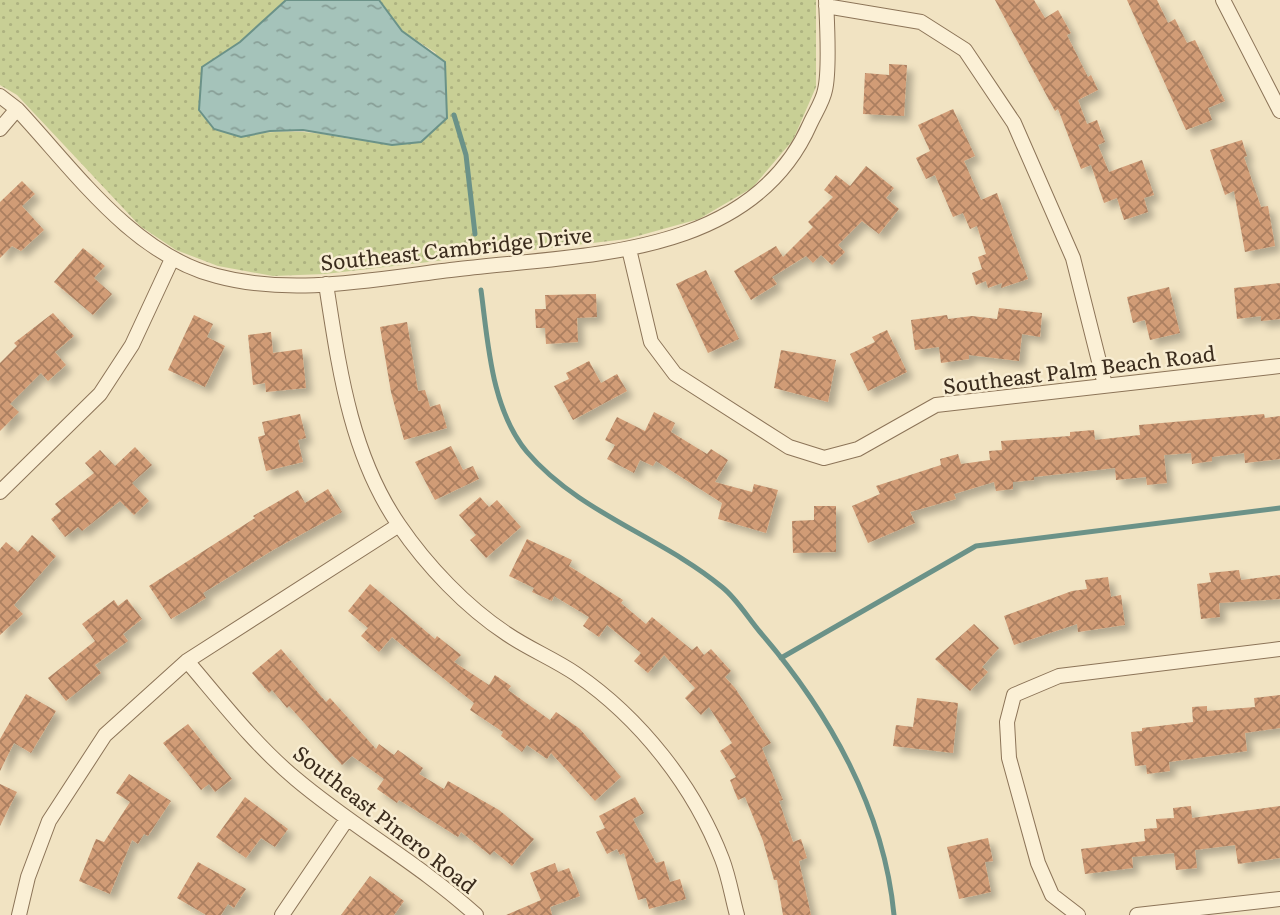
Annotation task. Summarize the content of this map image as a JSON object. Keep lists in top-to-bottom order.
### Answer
{
  "streets": {
    "street": ["Southeast Cambridge Drive", "Southeast Palm Beach Road", "Southeast Pinero Road"]
  },
  "crossings": [
    ["Southeast Cambridge Drive", "Southeast Palm Beach Road"]
  ]
}
